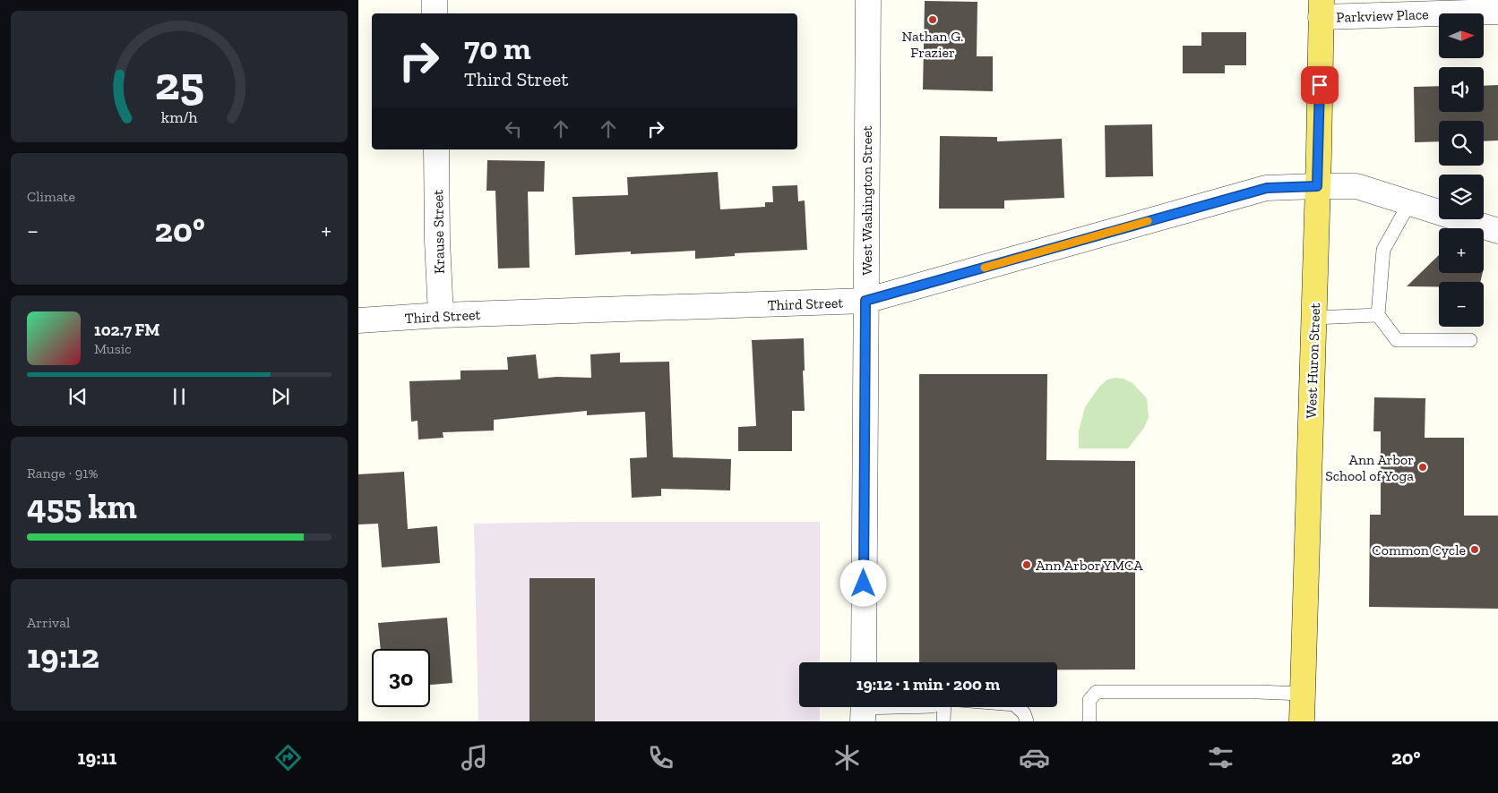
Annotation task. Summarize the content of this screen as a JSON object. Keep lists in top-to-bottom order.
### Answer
{
  "streets": {
    "main road": ["West Huron Street"],
    "street": [
      "Parkview Place",
      "West Washington Street",
      "Krause Street",
      "Third Street"
    ]
  },
  "crossings": [
    ["Parkview Place", "West Huron Street"],
    ["West Washington Street", "Third Street"],
    ["Krause Street", "Third Street"],
    ["Third Street", "West Huron Street"]
  ],
  "places": [
    "Nathan G. Frazier",
    "Ann Arbor School of Yoga",
    "Common Cycle",
    "Ann Arbor YMCA"
  ],
  "north": "right",
  "page": {
    "map_buttons": ["+", "−"],
    "turn": ["70 m", "Third Street"],
    "tile": [
      "Climate",
      ["Range · 91%", "455 km"],
      ["Arrival", "19:12"]
    ],
    "heat": ["−", "20°", "+"],
    "song": ["102.7 FM", "Music"],
    "limit": "30",
    "trip": "19:12 · 1 min · 200 m",
    "tabs": ["19:11", "20°"],
    "gauge": ["25", "km/h"]
  }
}
